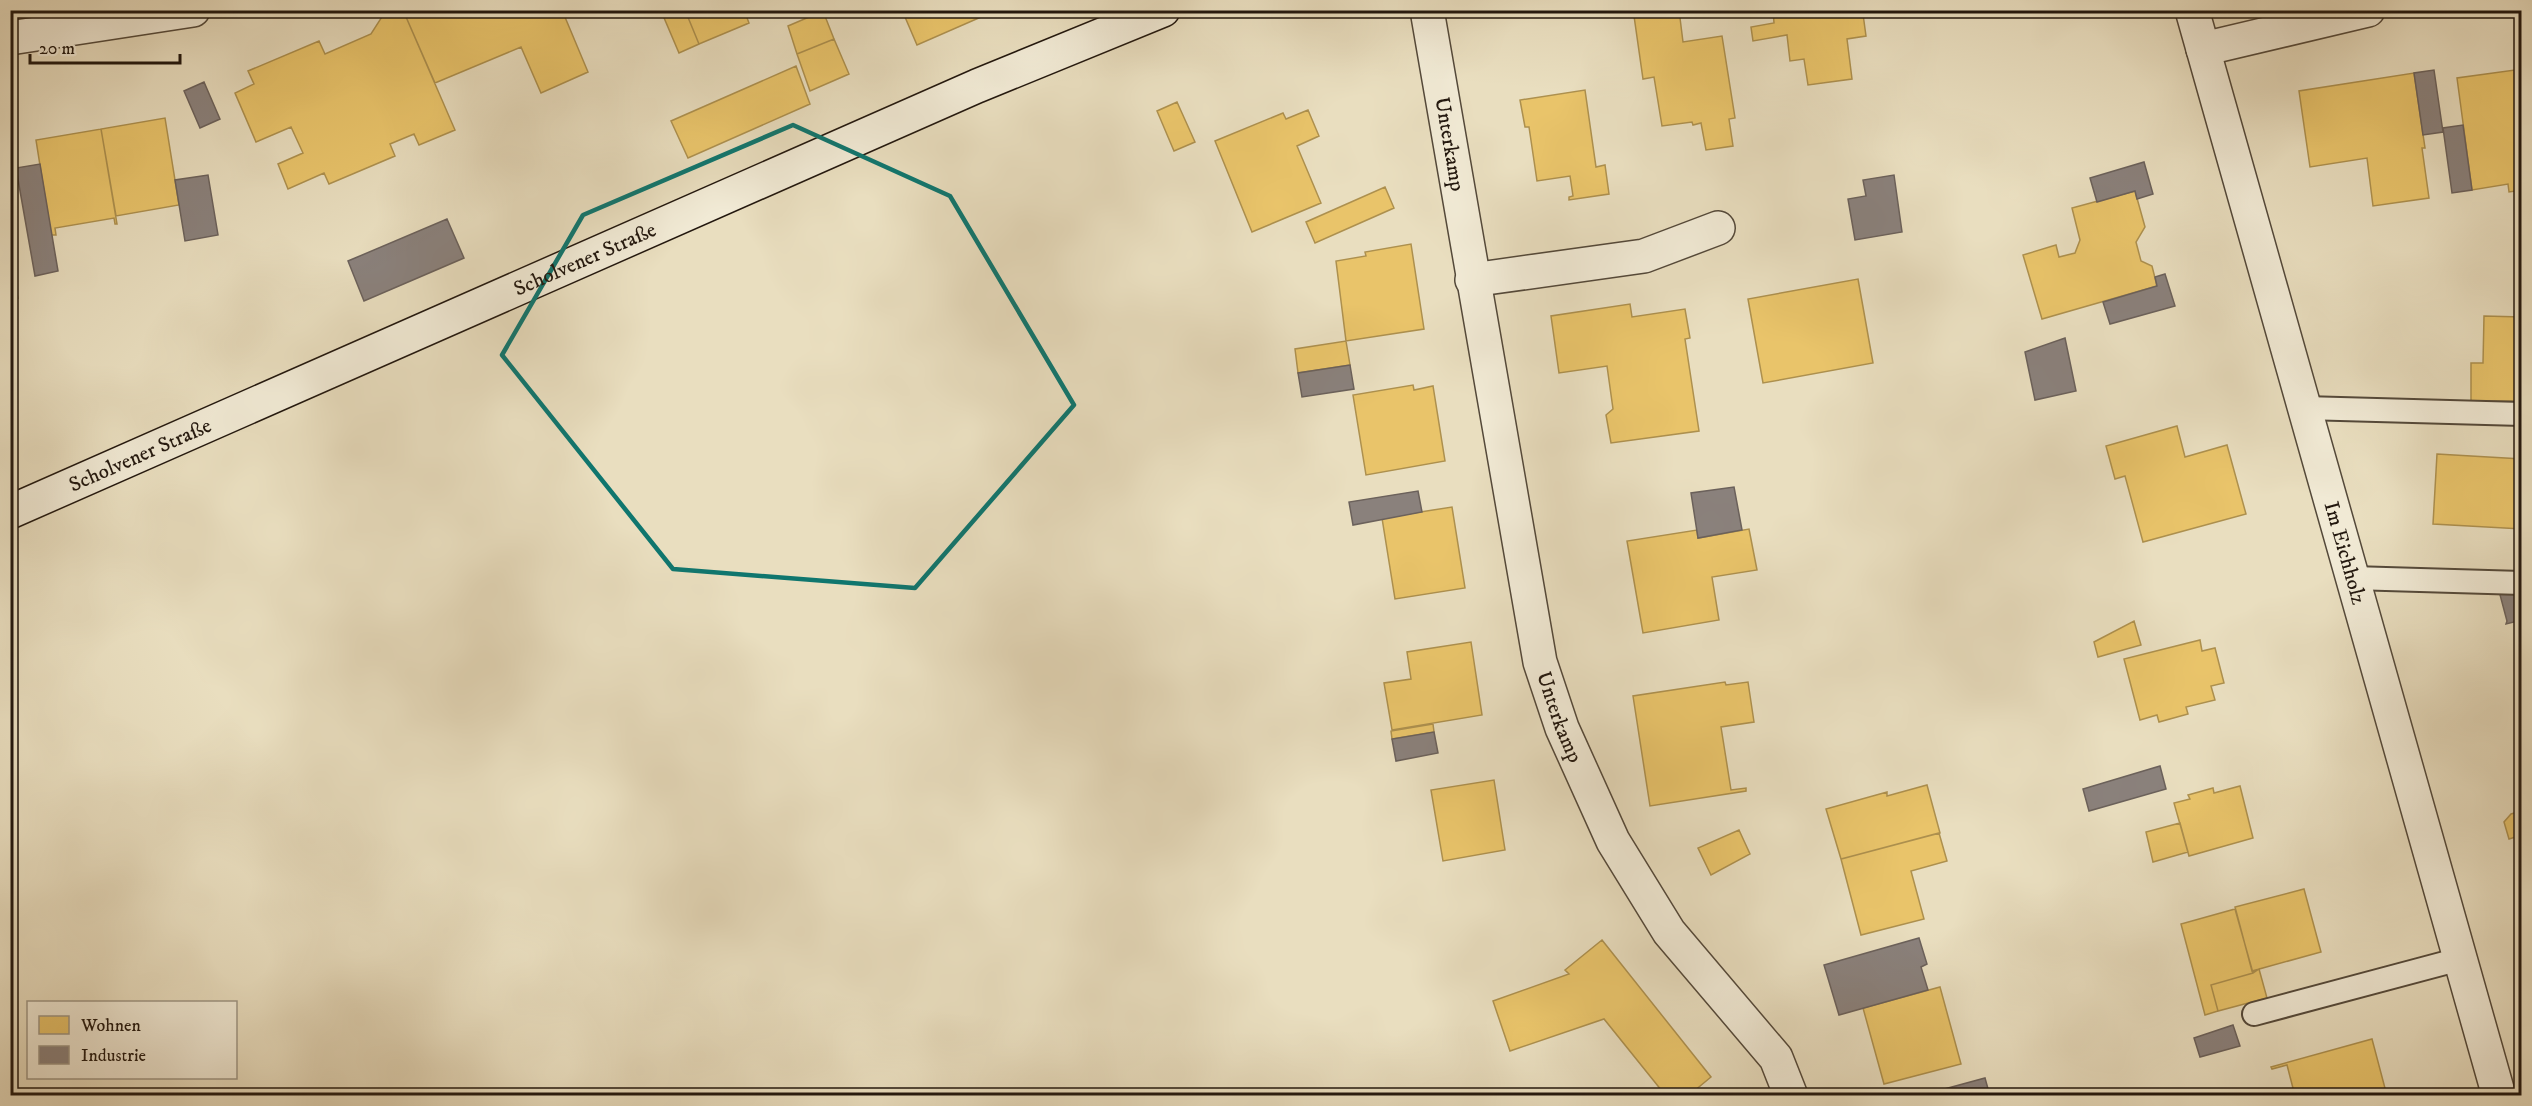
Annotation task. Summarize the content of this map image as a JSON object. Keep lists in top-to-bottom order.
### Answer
{
  "streets": {
    "street": ["Unterkamp", "Scholvener Straße", "Im Eichholz"]
  },
  "legend": ["Wohnen", "Industrie"],
  "scale_bar": "20 m"
}
